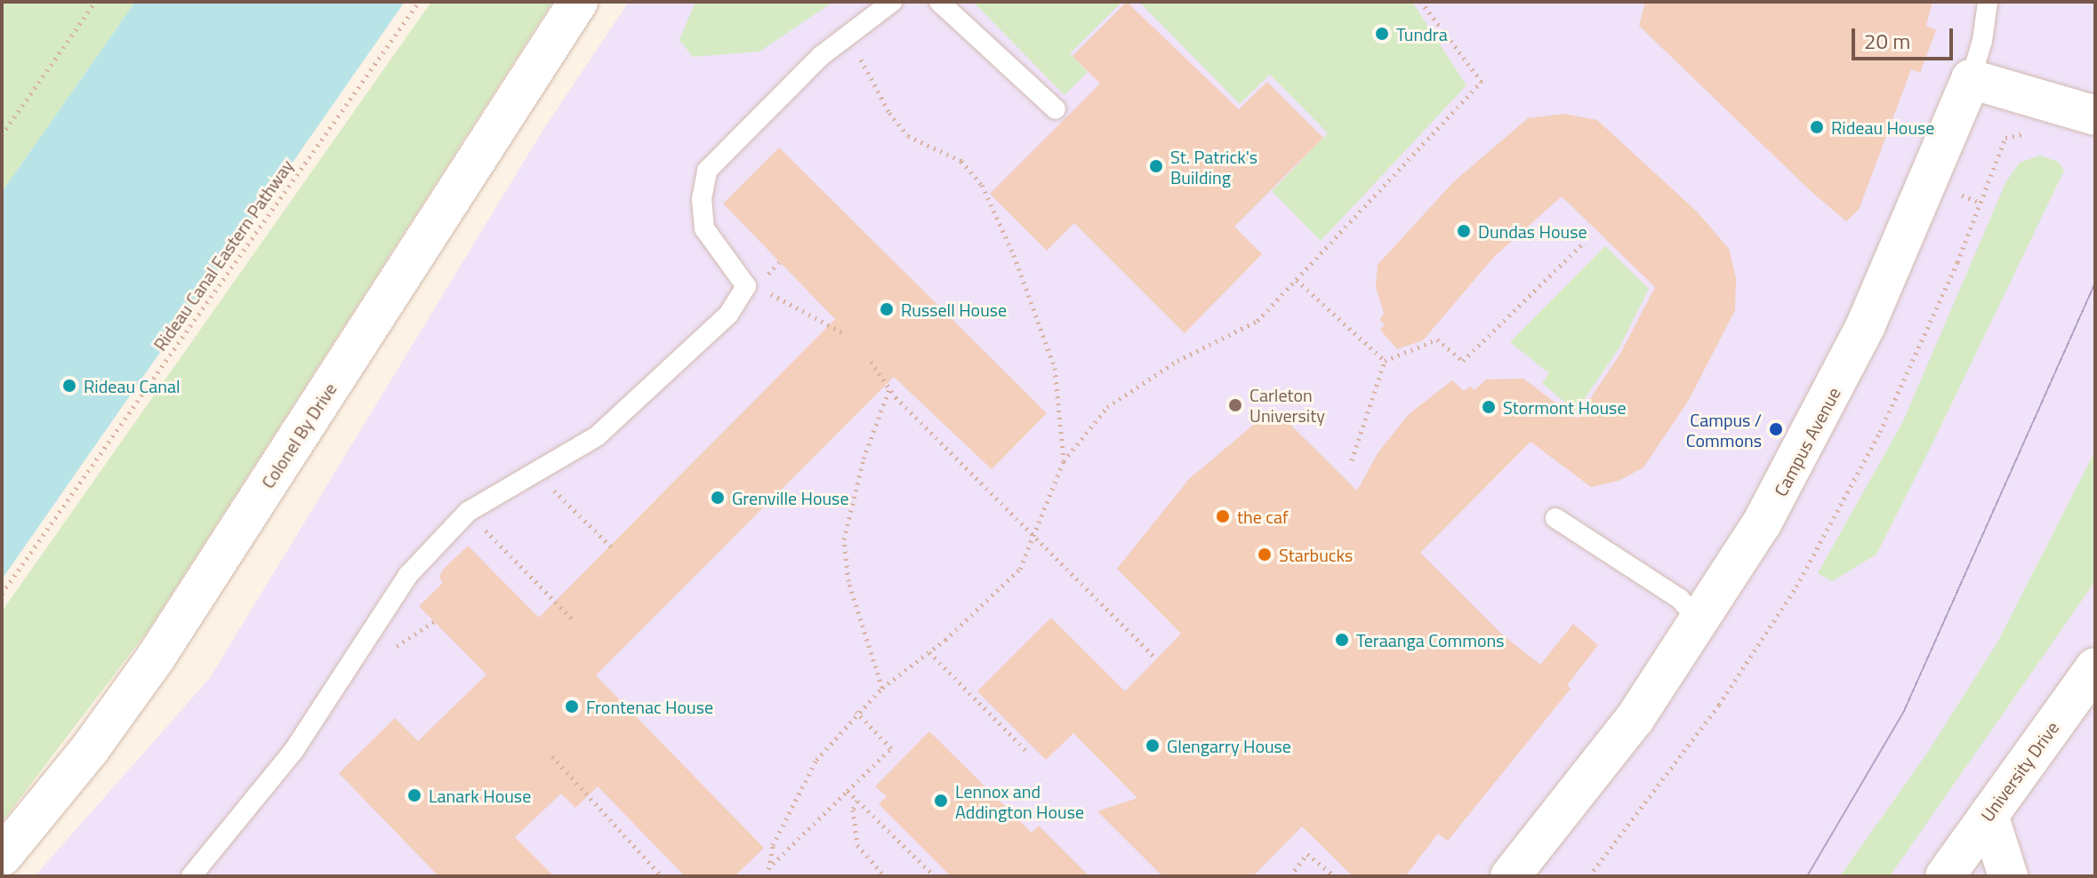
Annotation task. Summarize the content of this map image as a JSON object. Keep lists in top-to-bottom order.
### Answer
{
  "streets": {
    "street": ["Colonel By Drive", "Campus Avenue", "University Drive"],
    "path": ["Rideau Canal Eastern Pathway"]
  },
  "places": [
    "Tundra",
    "Rideau House",
    "St. Patrick's Building",
    "Dundas House",
    "Russell House",
    "Rideau Canal",
    "Carleton University",
    "Stormont House",
    "Campus / Commons",
    "Grenville House",
    "the caf",
    "Starbucks",
    "Teraanga Commons",
    "Frontenac House",
    "Glengarry House",
    "Lanark House",
    "Lennox and Addington House"
  ],
  "scale_bar": "20 m"
}
